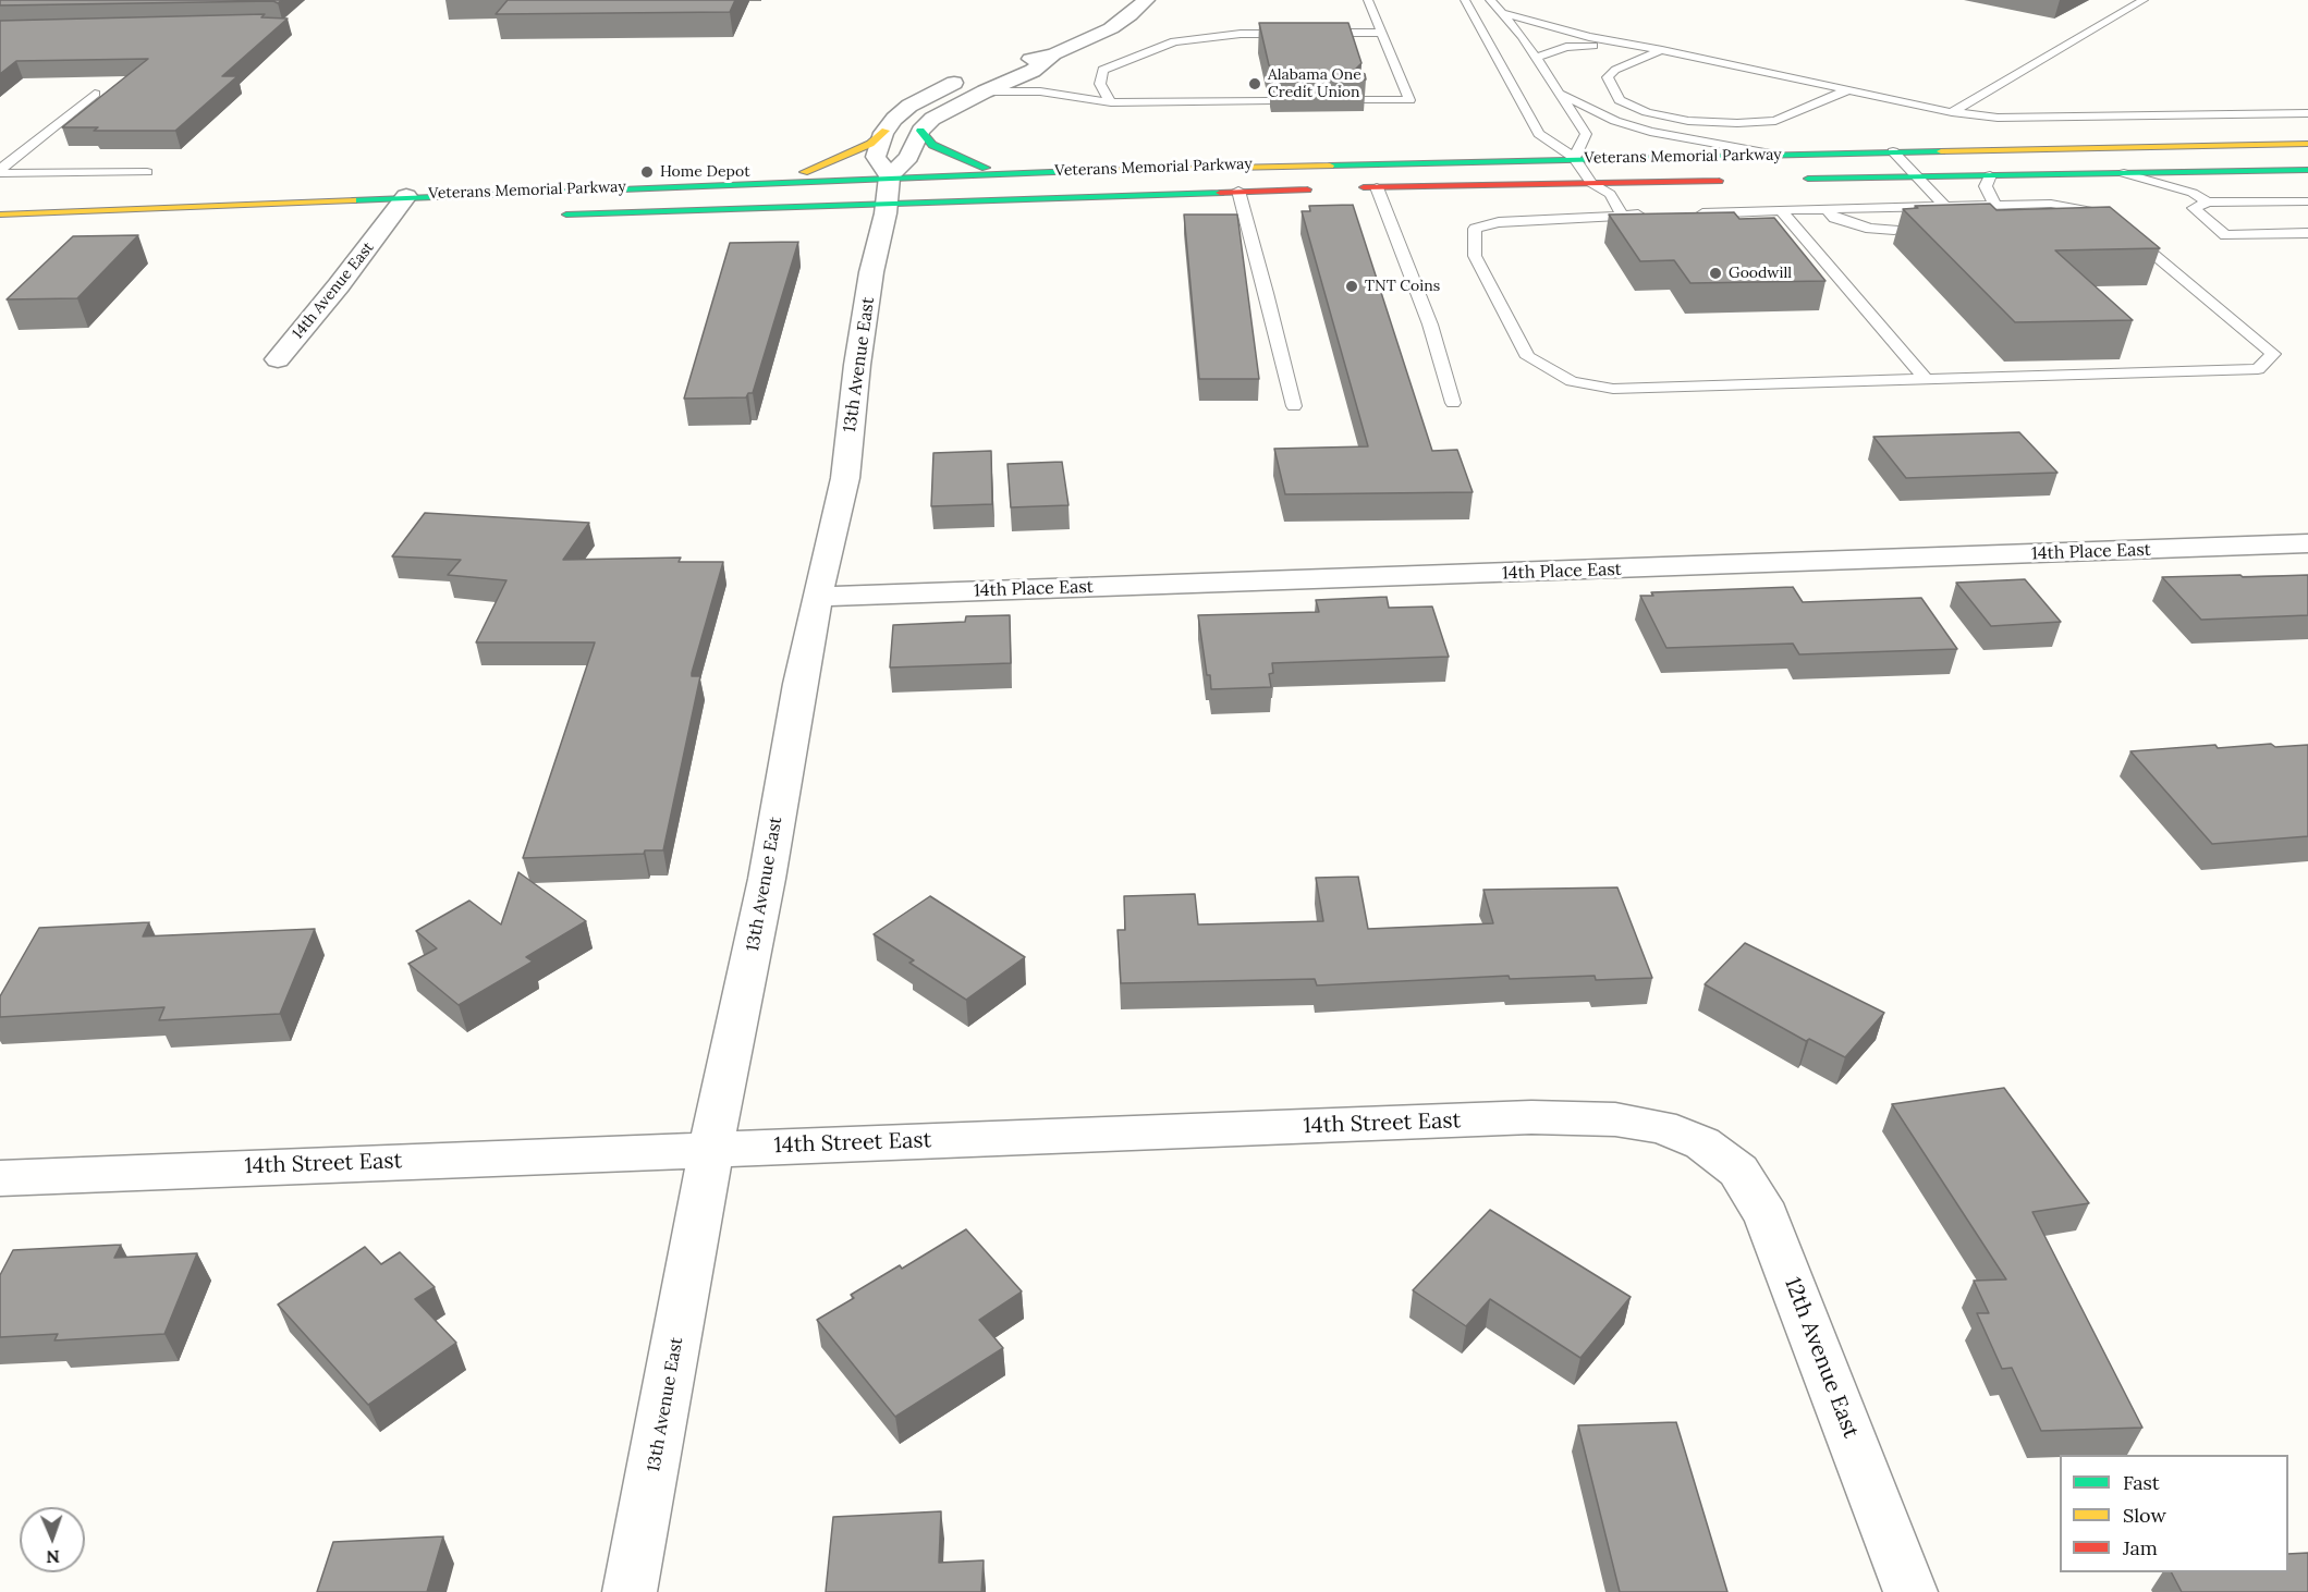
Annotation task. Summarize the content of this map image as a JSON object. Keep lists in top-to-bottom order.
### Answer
{
  "streets": {
    "main road": ["Veterans Memorial Parkway"],
    "street": [
      "14th Avenue East",
      "13th Avenue East",
      "14th Place East",
      "14th Street East",
      "12th Avenue East"
    ]
  },
  "crossings": [
    ["Veterans Memorial Parkway", "14th Avenue East"],
    ["Veterans Memorial Parkway", "13th Avenue East"],
    ["13th Avenue East", "14th Place East"],
    ["13th Avenue East", "14th Street East"],
    ["14th Street East", "12th Avenue East"]
  ],
  "places": [
    "Alabama One Credit Union",
    "Home Depot",
    "Goodwill",
    "TNT Coins"
  ],
  "legend": ["Fast", "Slow", "Jam"],
  "north": "bottom"
}
